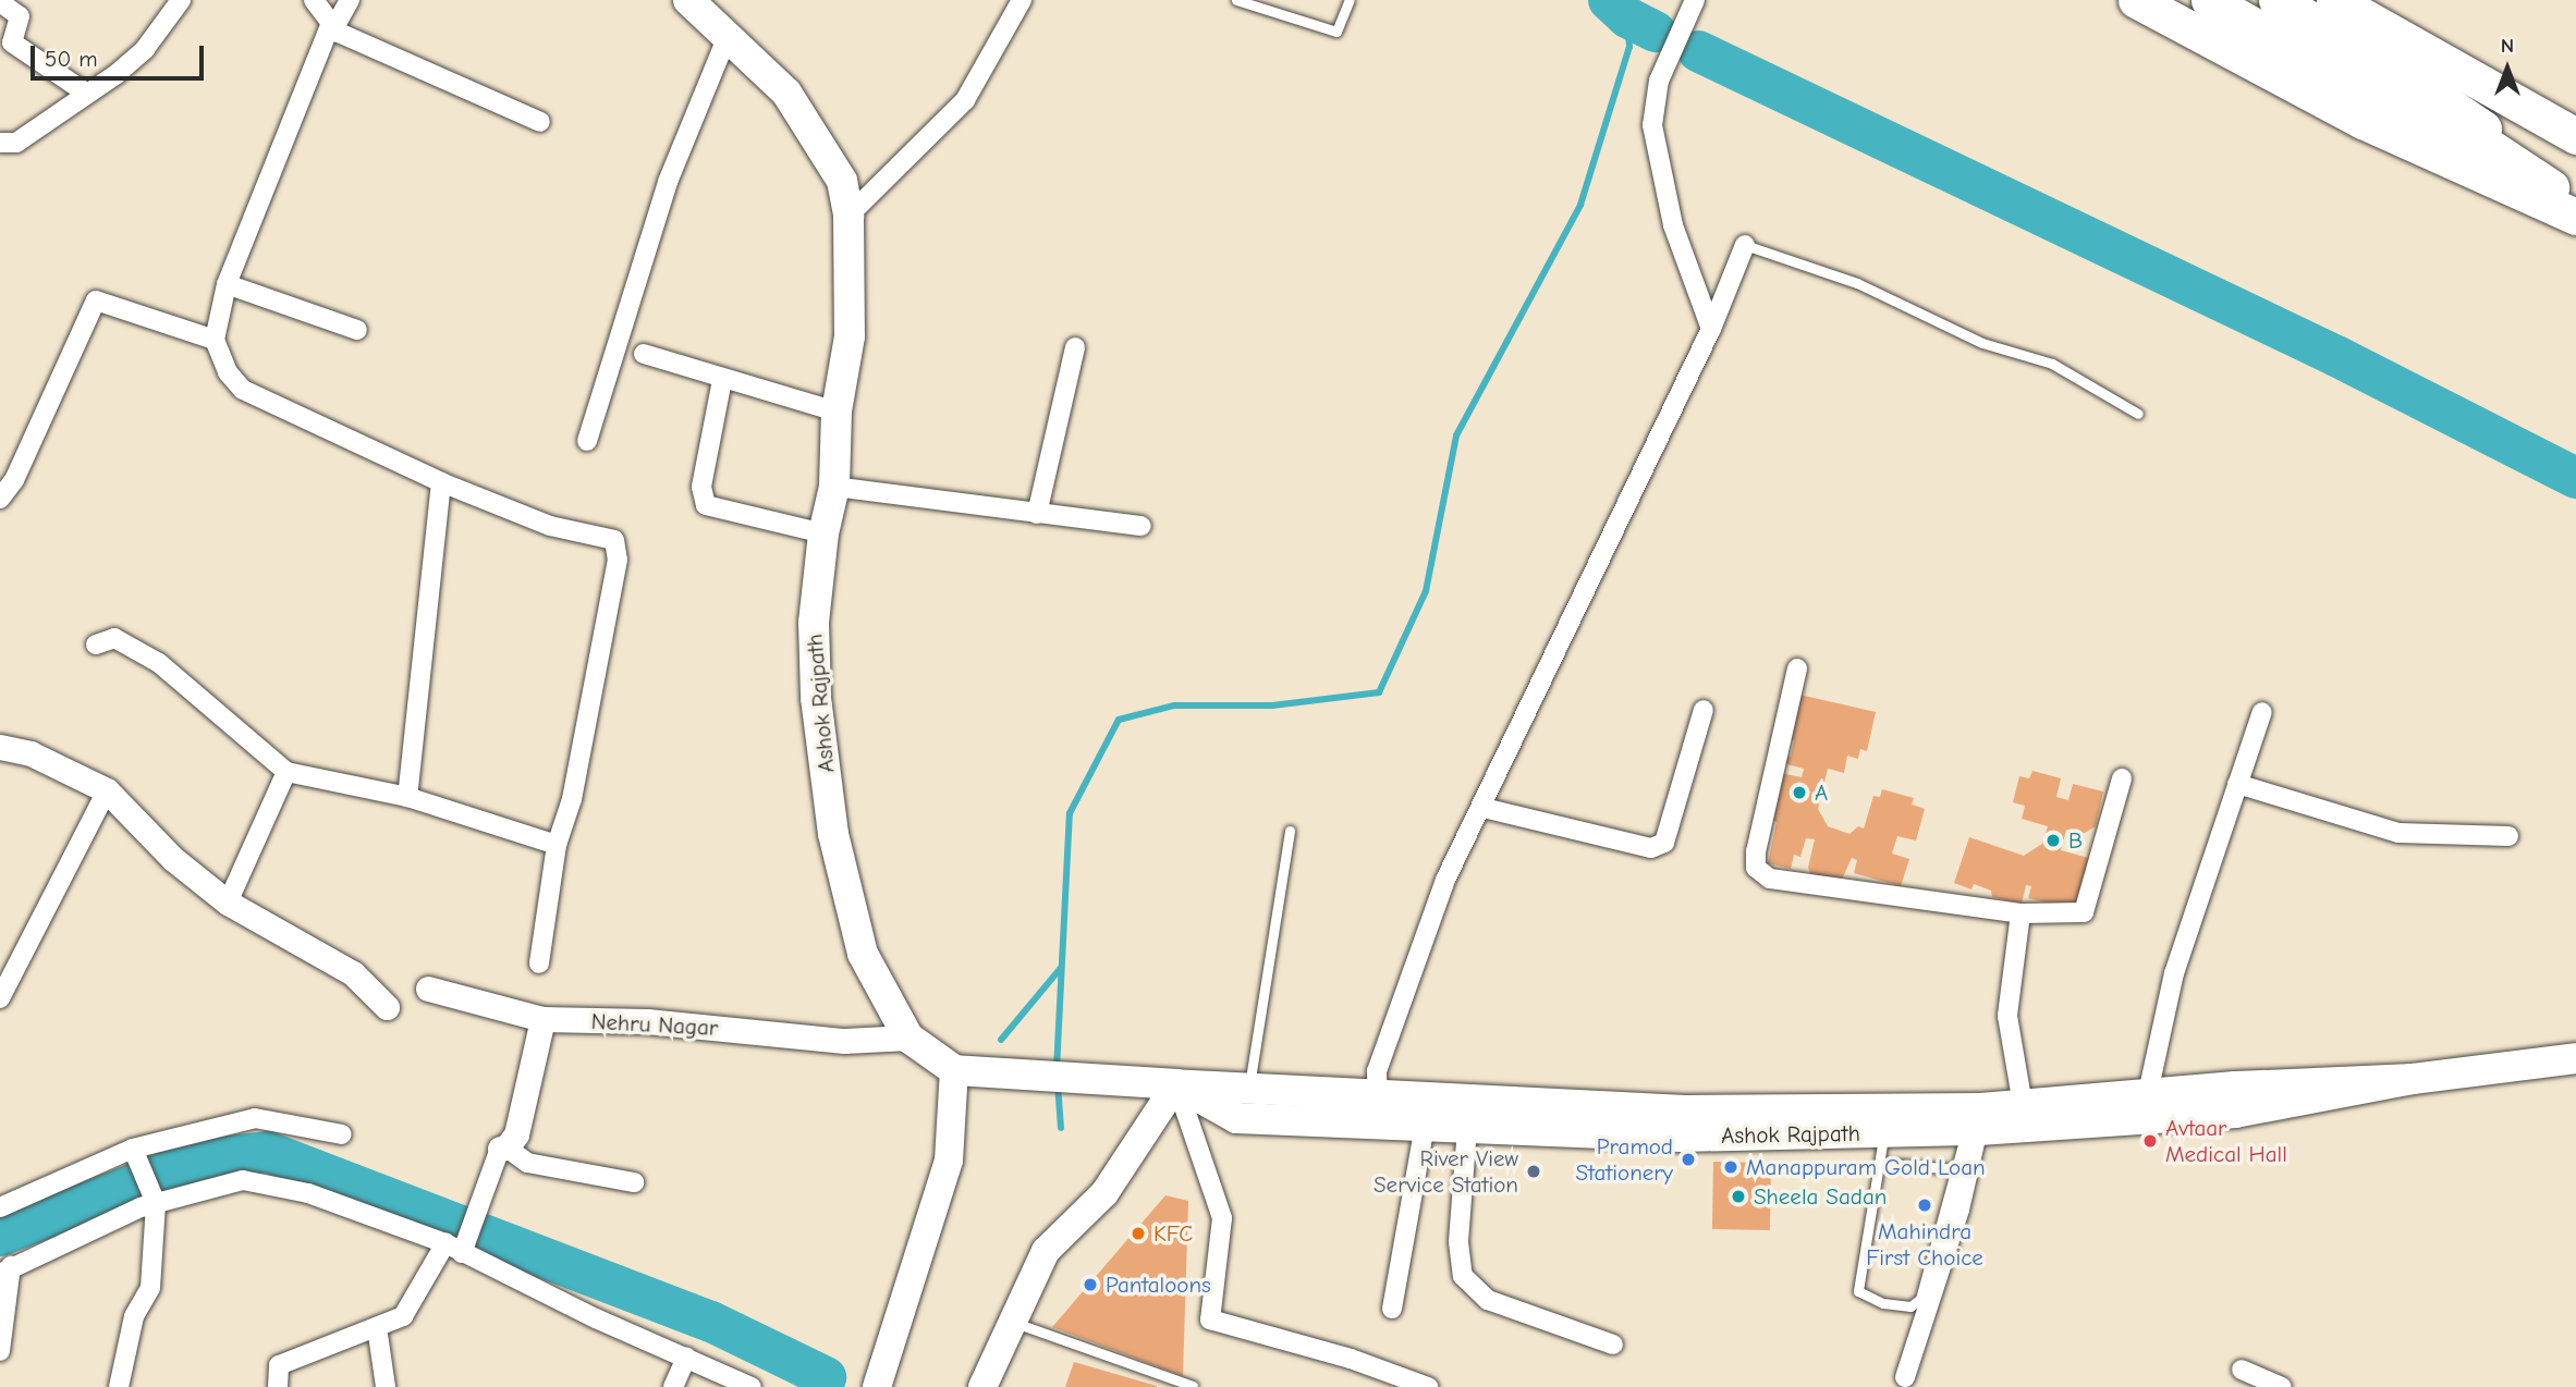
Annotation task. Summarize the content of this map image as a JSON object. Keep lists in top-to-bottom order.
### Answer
{
  "streets": {
    "main road": ["Ashok Rajpath"],
    "street": ["Nehru Nagar"]
  },
  "crossings": [
    ["Ashok Rajpath", "Nehru Nagar"]
  ],
  "places": [
    "A",
    "B",
    "Avtaar Medical Hall",
    "Pramod Stationery",
    "Manappuram Gold Loan",
    "River View Service Station",
    "Sheela Sadan",
    "Mahindra First Choice",
    "KFC",
    "Pantaloons"
  ],
  "scale_bar": "50 m",
  "north": "top"
}
